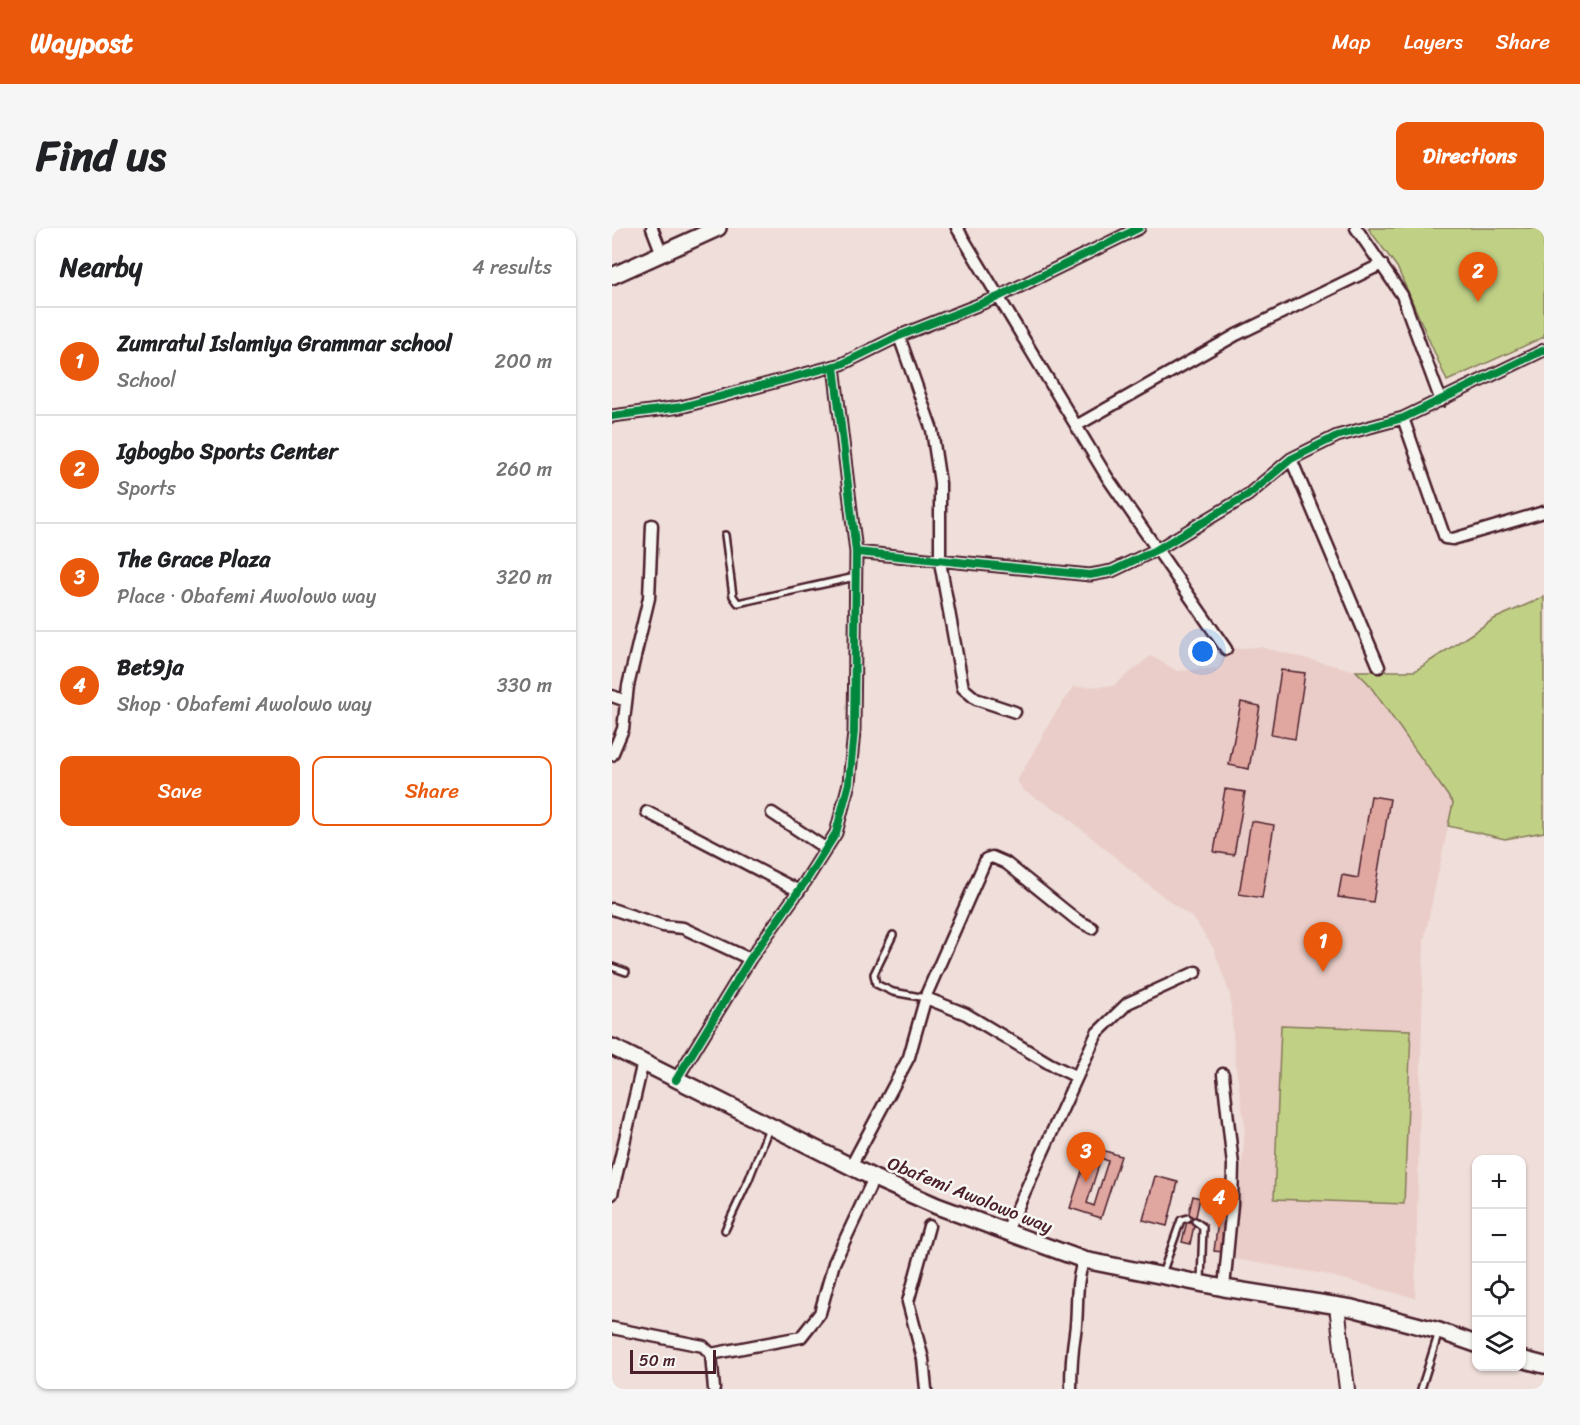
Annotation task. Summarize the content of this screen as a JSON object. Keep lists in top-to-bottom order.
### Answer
{
  "streets": {
    "main road": ["Obafemi Awolowo way"]
  },
  "scale_bar": "50 m",
  "page": {
    "header": "Waypost",
    "nav": ["Map", "Layers", "Share"],
    "title": "Find us",
    "buttons": [
      "Directions",
      ["Save", "Share"]
    ],
    "heading": ["Nearby", "4 results"],
    "pins": [
      "2",
      "1",
      "3",
      "4"
    ],
    "list": [
      {
        "mark": "1",
        "name": "Zumratul Islamiya Grammar school",
        "note": "School",
        "value": "200 m"
      },
      {
        "mark": "2",
        "name": "Igbogbo Sports Center",
        "note": "Sports",
        "value": "260 m"
      },
      {
        "mark": "3",
        "name": "The Grace Plaza",
        "note": "Place · Obafemi Awolowo way",
        "value": "320 m"
      },
      {
        "mark": "4",
        "name": "Bet9ja",
        "note": "Shop · Obafemi Awolowo way",
        "value": "330 m"
      }
    ],
    "map_buttons": ["+", "−"],
    "scale": "50 m"
  }
}
